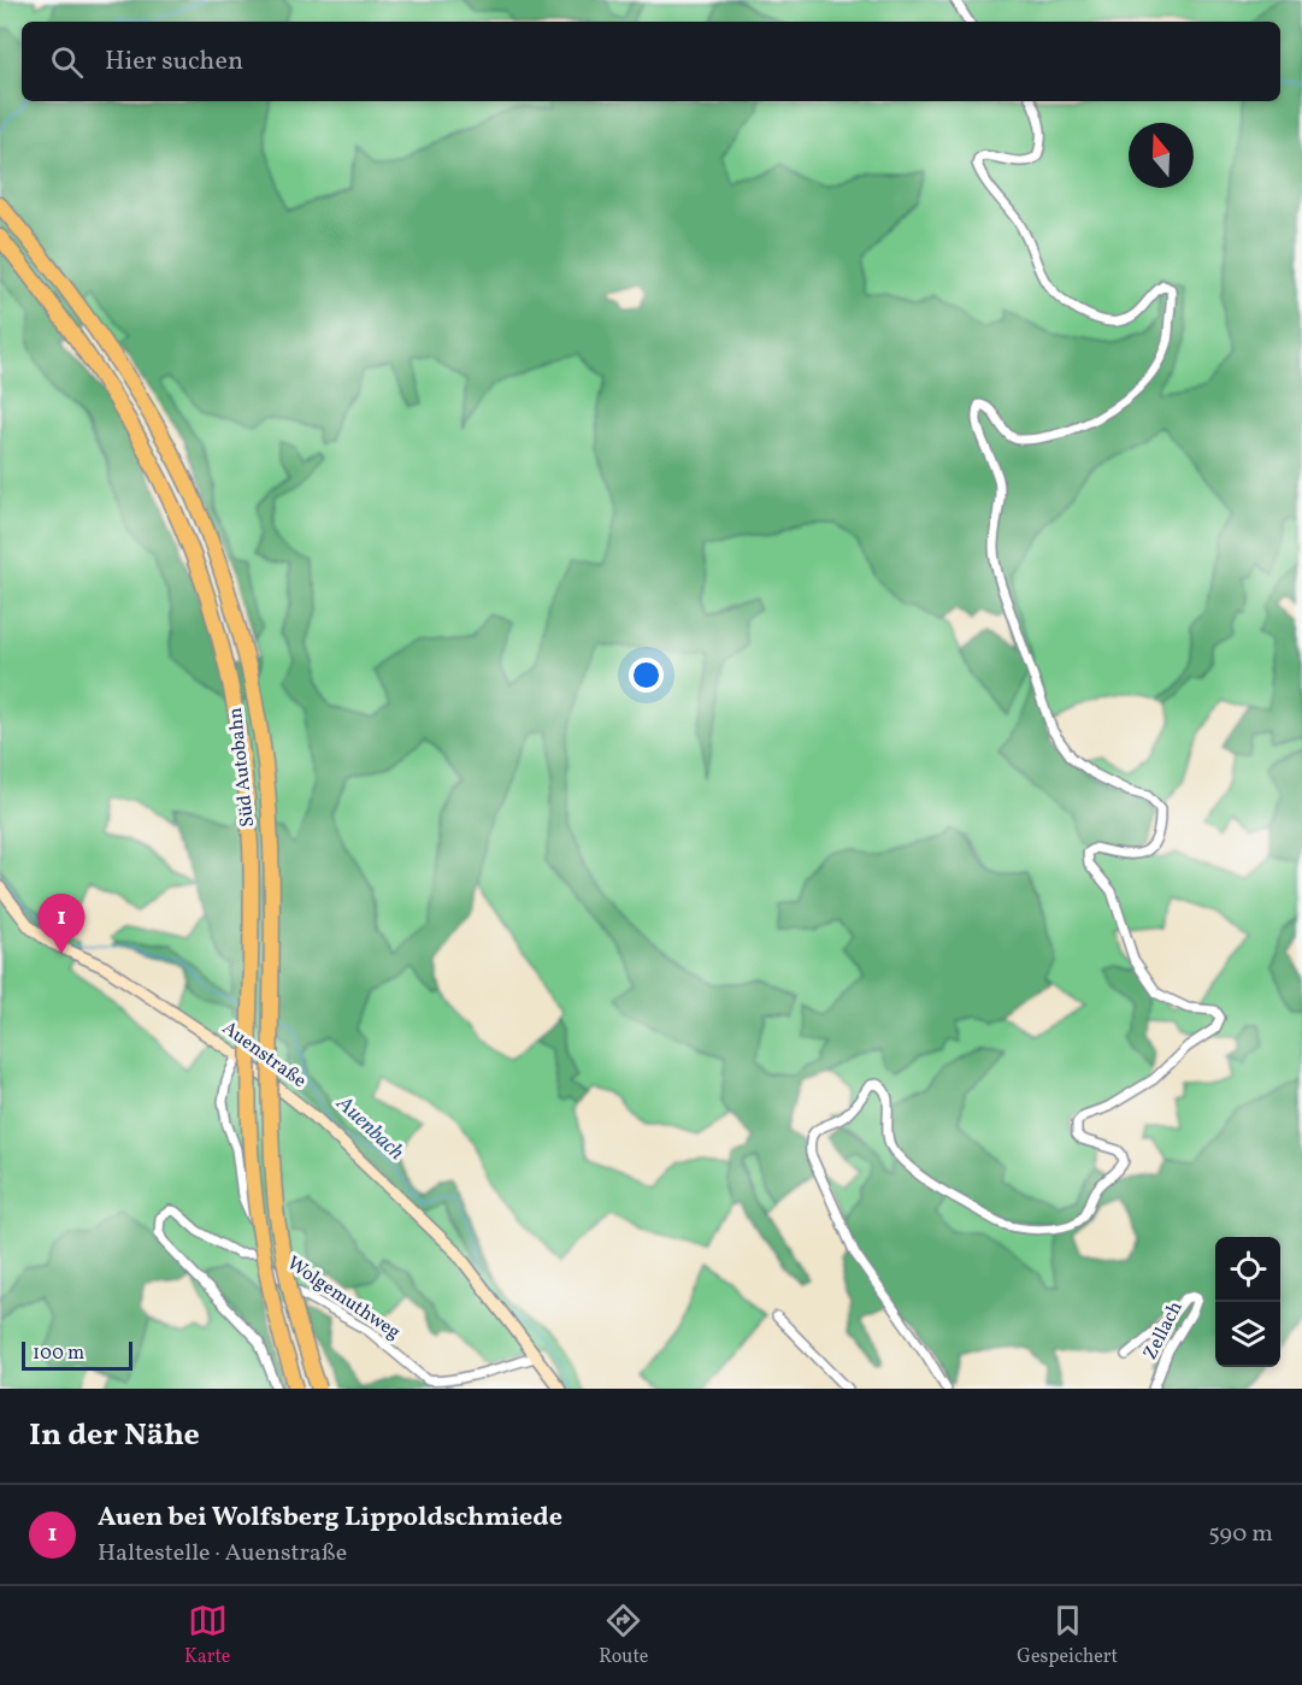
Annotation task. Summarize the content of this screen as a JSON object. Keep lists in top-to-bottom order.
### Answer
{
  "streets": {
    "highway": ["Süd Autobahn"],
    "street": ["Auenstraße", "Wolgemuthweg", "Zellach"]
  },
  "crossings": [
    ["Auenstraße", "Wolgemuthweg"]
  ],
  "water": ["Auenbach"],
  "scale_bar": "100 m",
  "north": "top",
  "page": {
    "search": "Hier suchen",
    "pins": "1",
    "scale": "100 m",
    "heading": "In der Nähe",
    "list": [
      {
        "mark": "1",
        "name": "Auen bei Wolfsberg Lippoldschmiede",
        "note": "Haltestelle · Auenstraße",
        "value": "590 m"
      }
    ],
    "nav": ["Karte", "Route", "Gespeichert"]
  }
}
